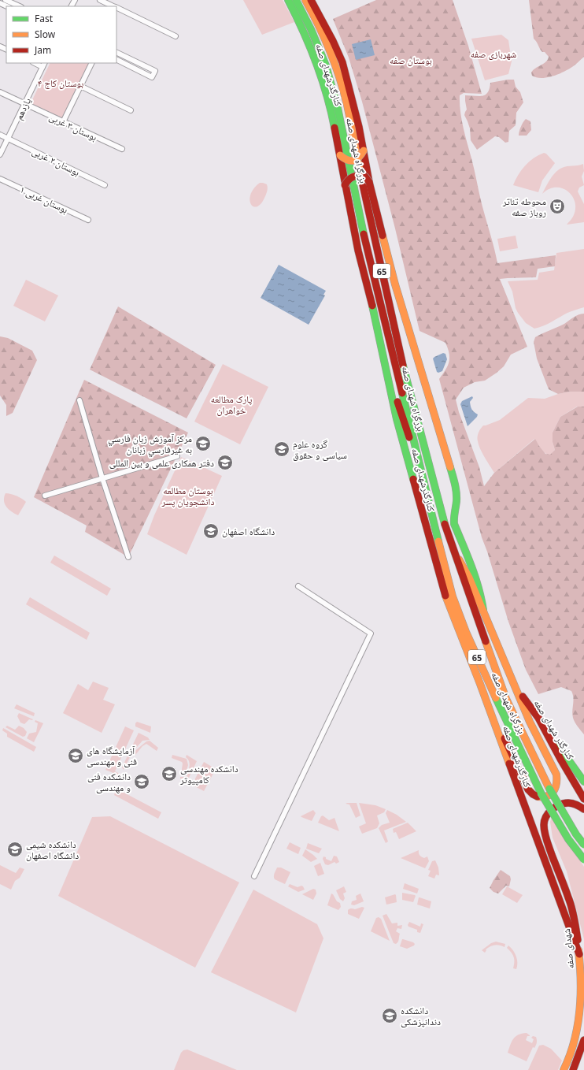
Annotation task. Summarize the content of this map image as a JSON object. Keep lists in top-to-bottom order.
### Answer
{
  "streets": {
    "main road": [
      "کنارگذرشهدای صفه",
      "بزرگراه شهدای صفه",
      "65",
      "کنارگذر شهدای صفه",
      "شهدای صفه"
    ],
    "street": [
      "یازدهم",
      "بوستان ۳ غربی",
      "بوستان ۲ غربی",
      "بوستان غربی ۱"
    ]
  },
  "crossings": [
    ["کنارگذرشهدای صفه", "شهدای صفه"],
    ["یازدهم", "بوستان ۳ غربی"],
    ["یازدهم", "بوستان ۲ غربی"]
  ],
  "parks": [
    "شهربازی صفه",
    "بوستان صفه",
    "بوستان کاج ۴",
    "پارک مطالعه خواهران",
    "بوستان مطالعه دانشجویان پسر"
  ],
  "places": {
    "theatre": ["محوطه تئاتر روباز صفه"],
    "school or university": [
      "مرکز آموزش زبان فارسي به غيرفارسي زبانان",
      "گروه علوم سیاسی و حقوق",
      "دفتر همکاری علمی و بین المللی",
      "دانشگاه اصفهان",
      "آزمایشگاه های فنی و مهندسی",
      "دانشکده مهندسی کامپیوتر",
      "دانشکده فنی و مهندسی",
      "دانشکده شیمی دانشگاه اصفهان",
      "دانشکده دندانپزشکی"
    ]
  },
  "legend": ["Fast", "Slow", "Jam"]
}
